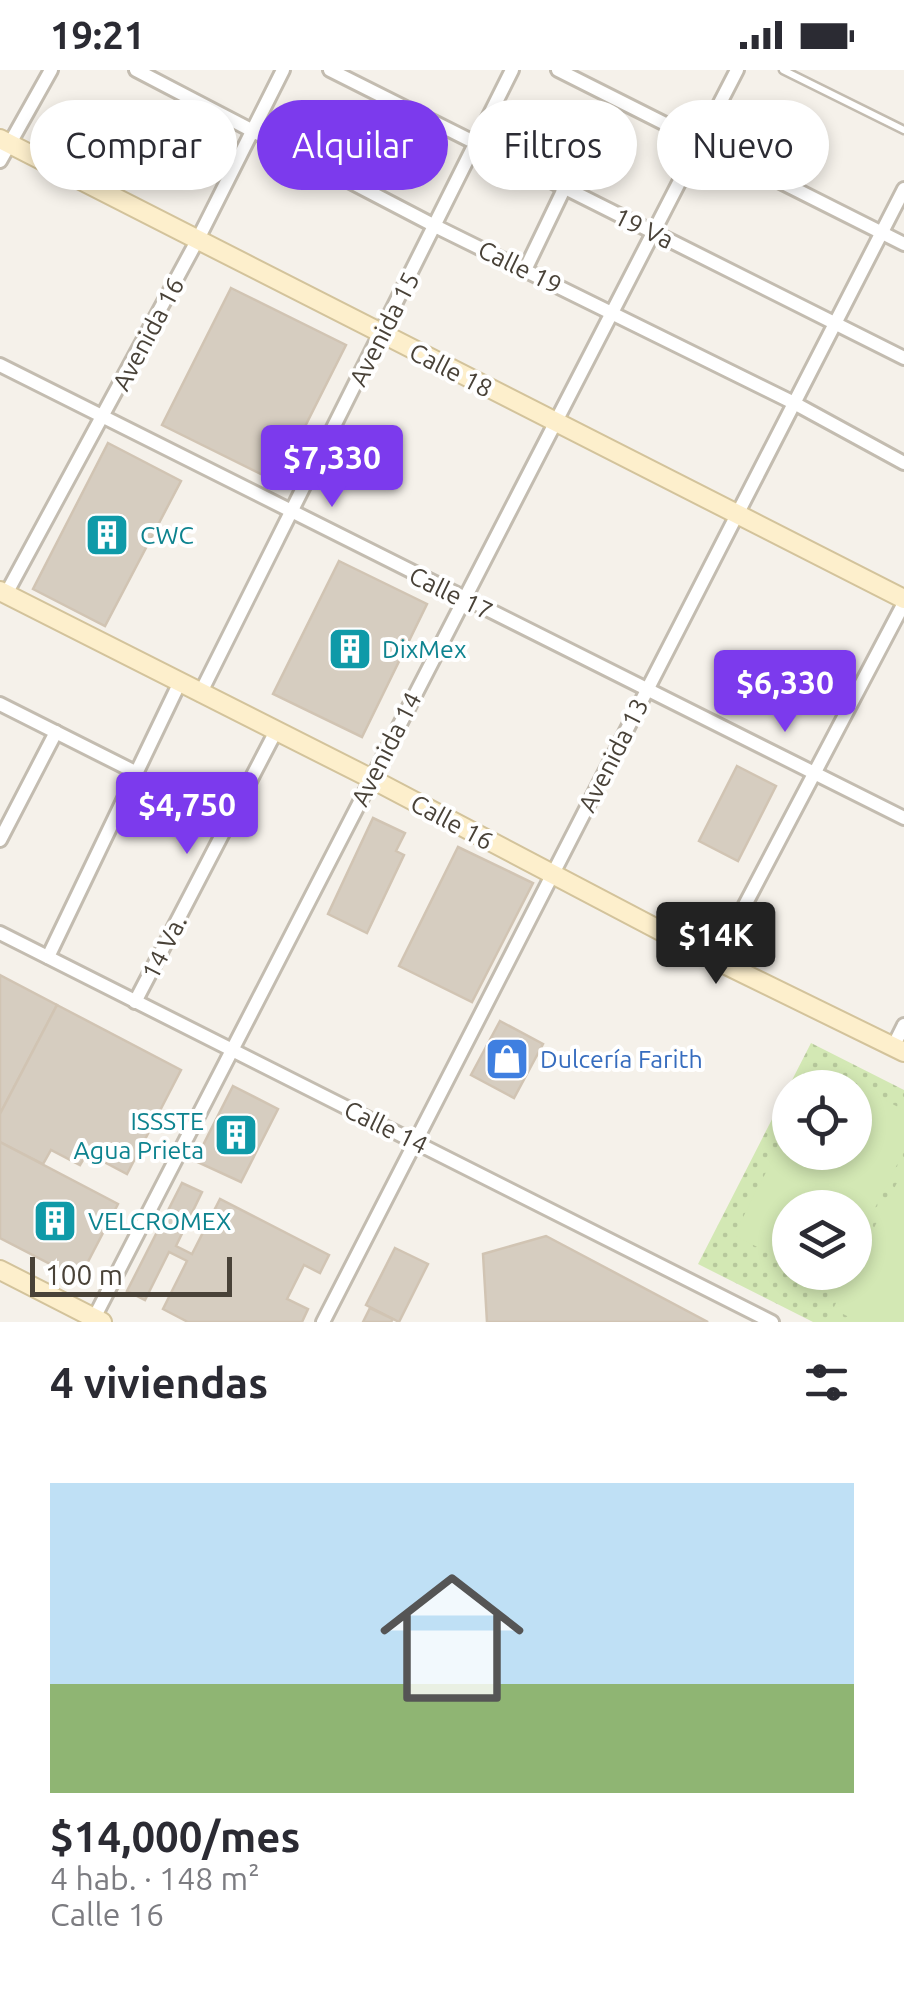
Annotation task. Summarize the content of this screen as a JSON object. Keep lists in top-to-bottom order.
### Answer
{
  "streets": {
    "street": [
      "19 Va",
      "Calle 19",
      "Avenida 15",
      "Avenida 16",
      "Calle 18",
      "Calle 17",
      "Avenida 14",
      "Avenida 13",
      "Calle 16",
      "14 Va.",
      "Calle 14"
    ]
  },
  "crossings": [
    ["19 Va", "Avenida 14"],
    ["19 Va", "Avenida 13"],
    ["Calle 19", "Avenida 15"],
    ["Calle 19", "Avenida 16"],
    ["Calle 19", "Avenida 14"],
    ["Calle 19", "Avenida 13"],
    ["Avenida 15", "Calle 18"],
    ["Avenida 15", "Calle 17"],
    ["Avenida 15", "Calle 16"],
    ["Avenida 16", "Calle 18"],
    ["Avenida 16", "Calle 17"],
    ["Avenida 16", "Calle 16"],
    ["Calle 18", "Avenida 14"],
    ["Calle 18", "Avenida 13"],
    ["Calle 17", "Avenida 14"],
    ["Calle 17", "Avenida 13"],
    ["Avenida 14", "Calle 16"],
    ["Avenida 14", "Calle 14"],
    ["Avenida 13", "Calle 16"],
    ["Avenida 13", "Calle 14"],
    ["Calle 16", "14 Va."],
    ["14 Va.", "Calle 14"]
  ],
  "places": {
    "building": [
      "CWC",
      "DixMex",
      "ISSSTE Agua Prieta",
      "VELCROMEX"
    ],
    "shop": ["Dulcería Farith"]
  },
  "scale_bar": "100 m",
  "page": {
    "status": "19:21",
    "chip": [
      "Comprar",
      "Alquilar",
      "Filtros",
      "Nuevo"
    ],
    "price": [
      "$7,330",
      "$6,330",
      "$4,750",
      "$14K"
    ],
    "scale": "100 m",
    "heading": "4 viviendas",
    "list": [
      {
        "name": "$14,000/mes",
        "note": "4 hab. · 148 m² · Calle 16"
      }
    ]
  }
}
